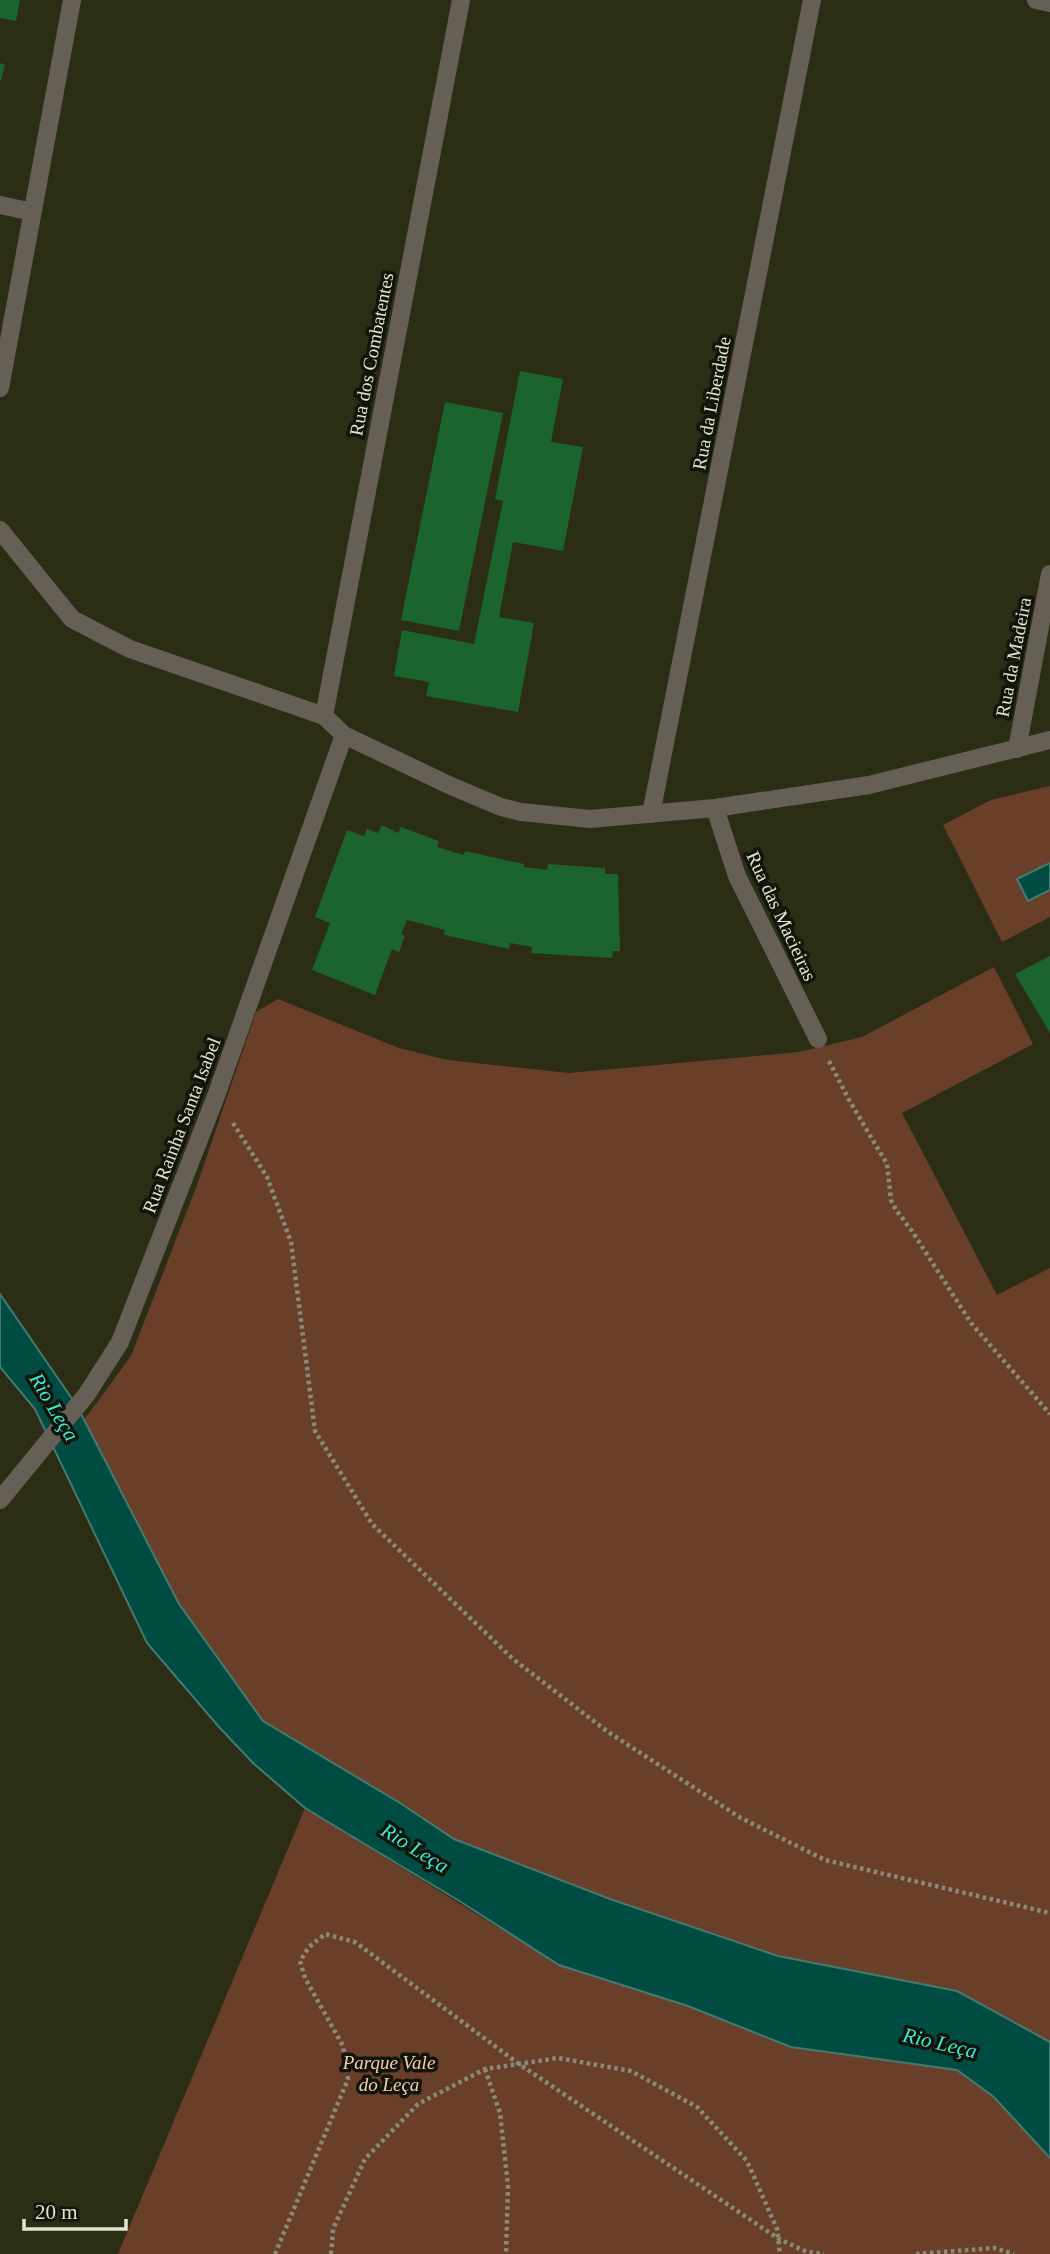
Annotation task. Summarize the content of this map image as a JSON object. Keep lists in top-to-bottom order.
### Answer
{
  "streets": {
    "street": [
      "Rua dos Combatentes",
      "Rua da Liberdade",
      "Rua da Madeira",
      "Rua das Macieiras",
      "Rua Rainha Santa Isabel"
    ]
  },
  "water": ["Rio Leça"],
  "parks": ["Parque Vale do Leça"],
  "scale_bar": "20 m"
}
